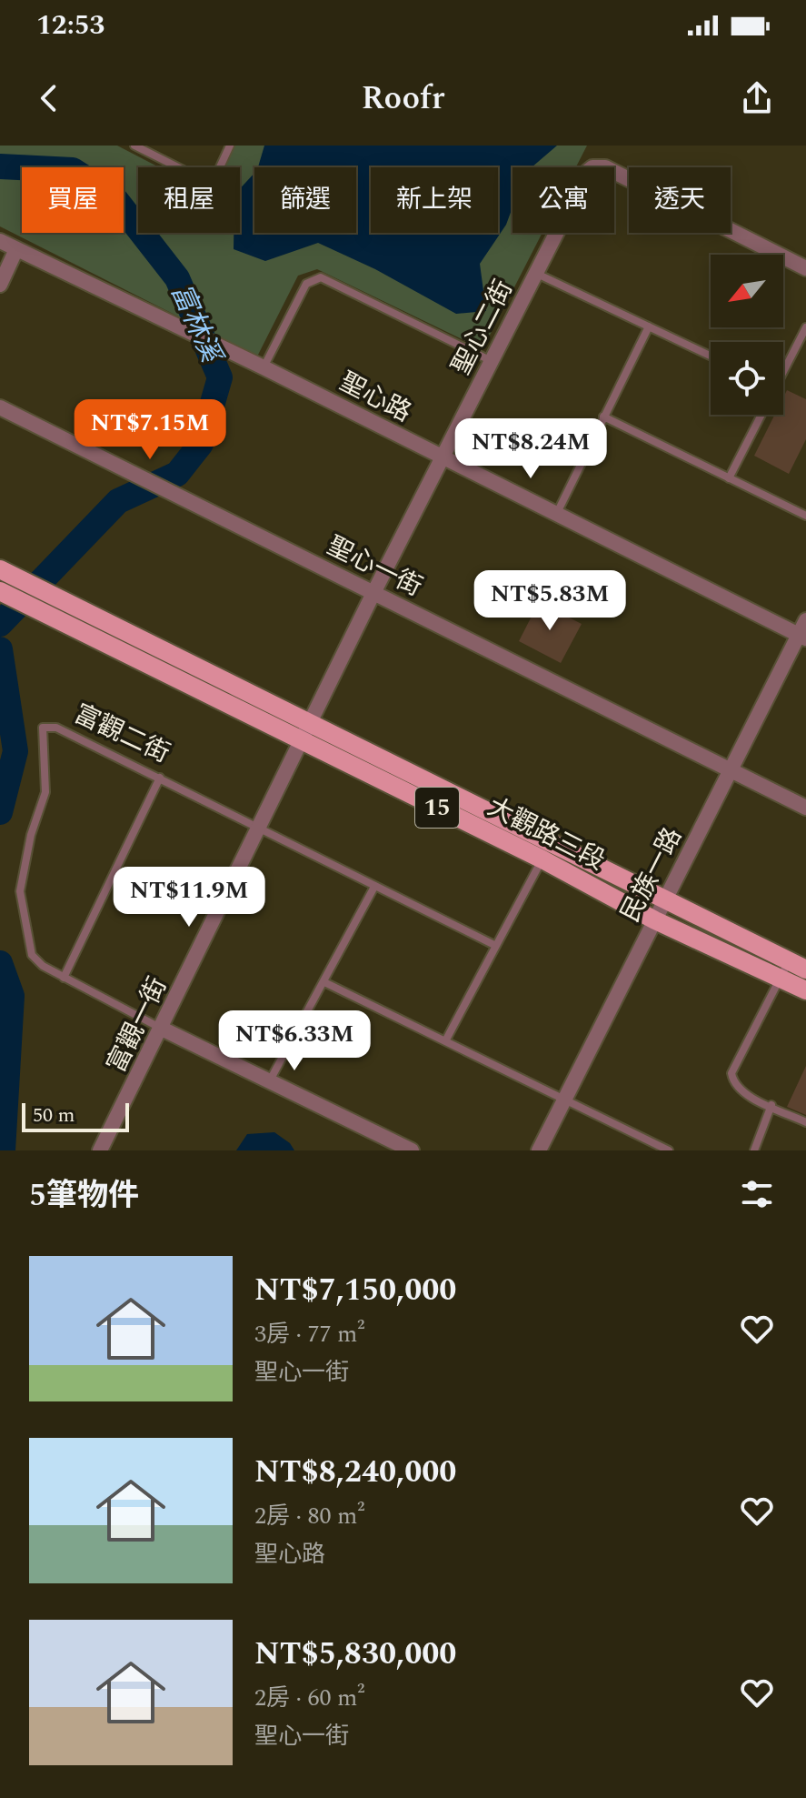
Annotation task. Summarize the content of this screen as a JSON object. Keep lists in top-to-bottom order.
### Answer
{
  "streets": {
    "main road": ["15", "大觀路三段"],
    "street": [
      "聖心二街",
      "聖心路",
      "聖心一街",
      "富觀二街",
      "民族一路",
      "富觀一街"
    ]
  },
  "crossings": [
    ["聖心二街", "聖心路"],
    ["聖心二街", "聖心一街"],
    ["聖心二街", "大觀路三段"],
    ["聖心二街", "富觀一街"],
    ["聖心路", "民族一路"],
    ["聖心一街", "民族一路"],
    ["富觀二街", "富觀一街"],
    ["大觀路三段", "民族一路"],
    ["大觀路三段", "富觀一街"]
  ],
  "water": ["富林溪"],
  "scale_bar": "50 m",
  "north": "bottom left",
  "page": {
    "status": "12:53",
    "header": "Roofr",
    "chip": [
      "買屋",
      "租屋",
      "篩選",
      "新上架",
      "公寓",
      "透天"
    ],
    "price": [
      "NT$7.15M",
      "NT$8.24M",
      "NT$5.83M",
      "NT$11.9M",
      "NT$6.33M"
    ],
    "scale": "50 m",
    "heading": "5筆物件",
    "list": [
      {
        "name": "NT$7,150,000",
        "note": "3房 · 77 m² · 聖心一街"
      },
      {
        "name": "NT$8,240,000",
        "note": "2房 · 80 m² · 聖心路"
      },
      {
        "name": "NT$5,830,000",
        "note": "2房 · 60 m² · 聖心一街"
      }
    ]
  }
}
